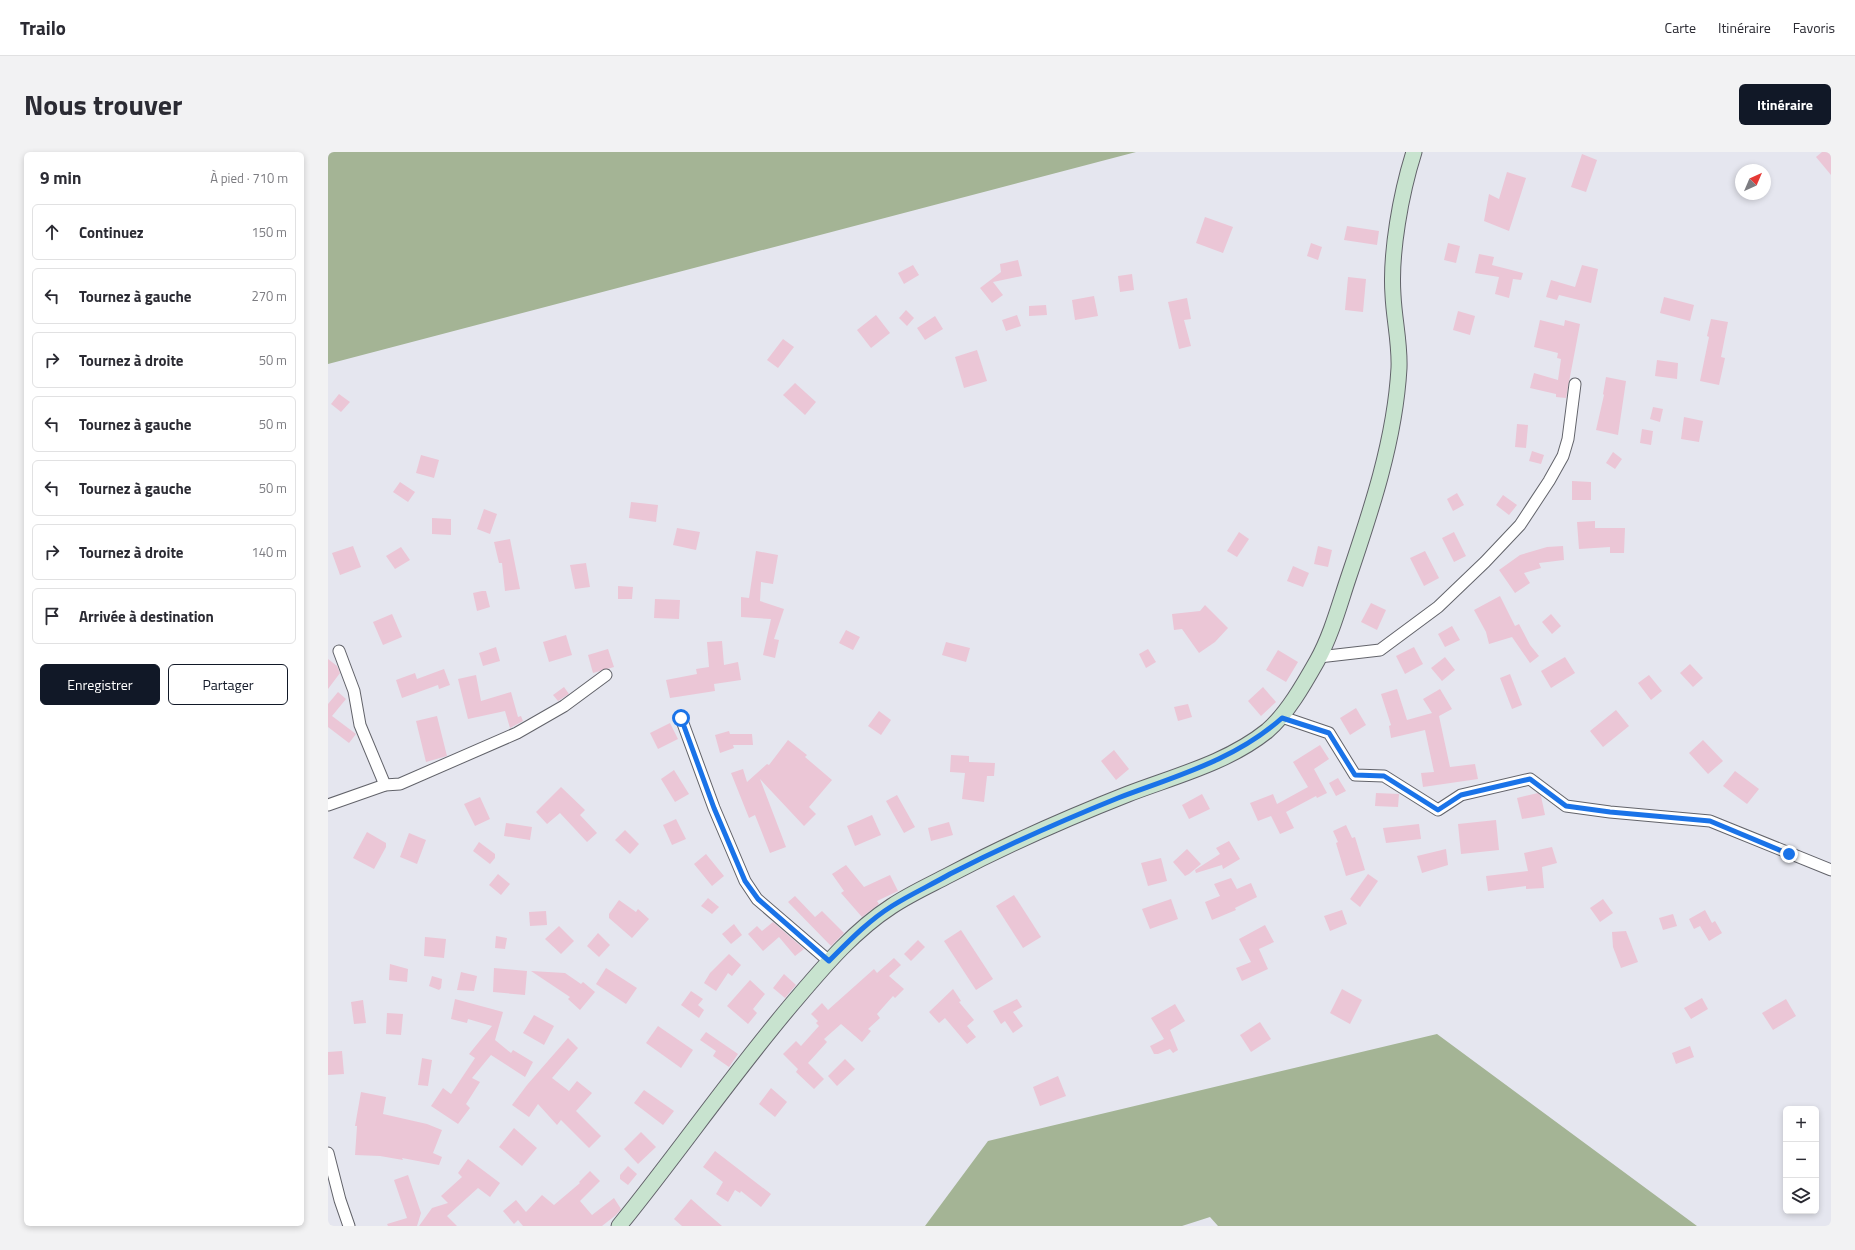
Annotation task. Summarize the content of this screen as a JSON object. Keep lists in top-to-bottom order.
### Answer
{
  "north": "top right",
  "page": {
    "header": "Trailo",
    "nav": ["Carte", "Itinéraire", "Favoris"],
    "title": "Nous trouver",
    "buttons": [
      "Itinéraire",
      ["Enregistrer", "Partager"]
    ],
    "heading": ["9 min", "À pied · 710 m"],
    "list": [
      ["Continuez", "150 m"],
      ["Tournez à gauche", "270 m"],
      ["Tournez à droite", "50 m"],
      ["Tournez à gauche", "50 m"],
      ["Tournez à gauche", "50 m"],
      ["Tournez à droite", "140 m"],
      "Arrivée à destination"
    ],
    "map_buttons": ["+", "−"]
  }
}
